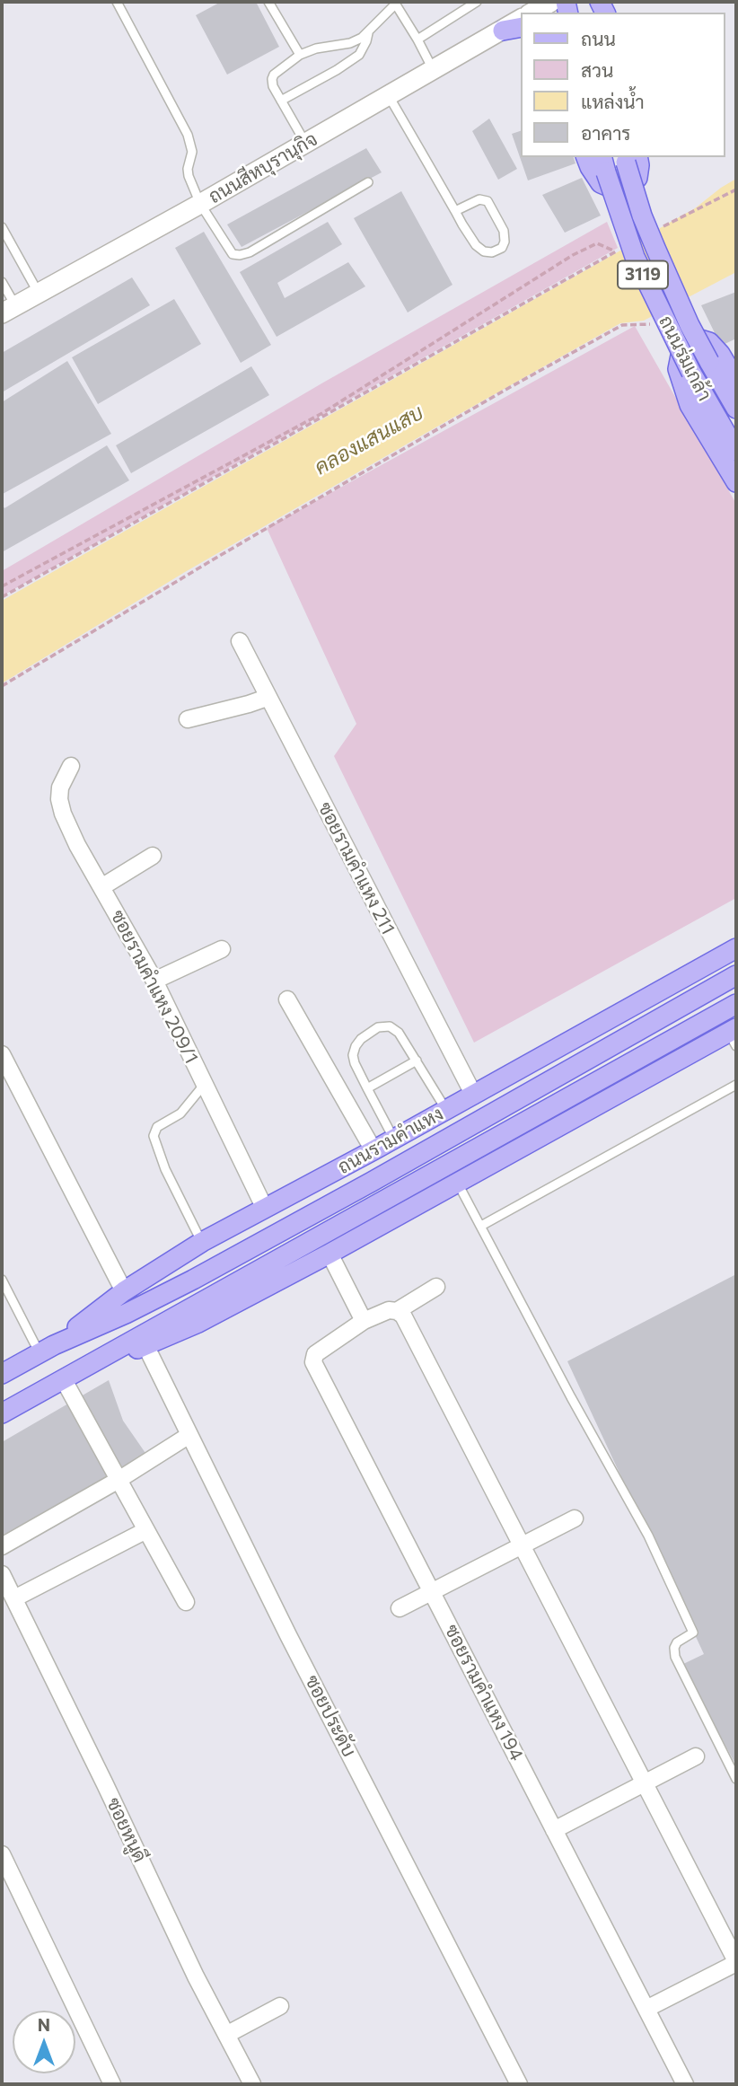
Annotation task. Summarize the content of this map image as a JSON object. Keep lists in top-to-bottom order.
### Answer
{
  "streets": {
    "main road": [
      "ถนนสีหบุรานุกิจ",
      "3119",
      "ถนนร่มเกล้า",
      "ถนนรามคำแหง"
    ],
    "street": [
      "ซอยรามคำแหง 211",
      "ซอยรามคำแหง 209/1",
      "ซอยรามคำแหง 194",
      "ซอยประดับ",
      "ซอยหนูดี"
    ]
  },
  "crossings": [
    ["ซอยรามคำแหง 211", "ถนนรามคำแหง"],
    ["ซอยรามคำแหง 209/1", "ถนนรามคำแหง"]
  ],
  "water": ["คลองแสนแสบ"],
  "legend": [
    "ถนน",
    "สวน",
    "แหล่งน้ำ",
    "อาคาร"
  ],
  "north": "top"
}
